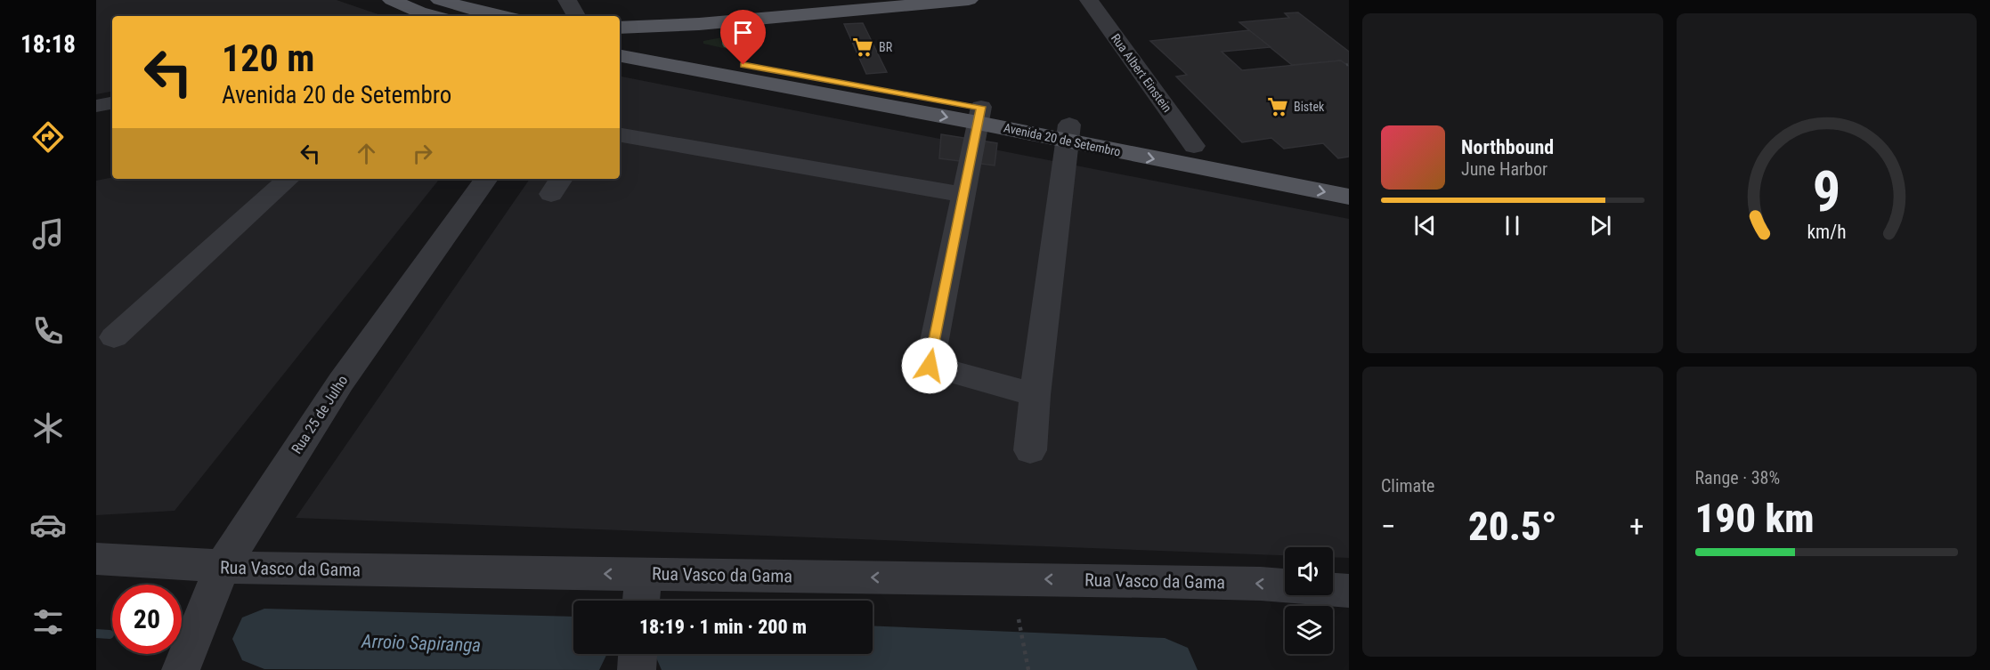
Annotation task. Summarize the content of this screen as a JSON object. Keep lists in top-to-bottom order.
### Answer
{
  "streets": {
    "main road": ["Avenida 20 de Setembro"],
    "street": ["Rua Albert Einstein", "Rua 25 de Julho", "Rua Vasco da Gama"]
  },
  "crossings": [
    ["Rua Albert Einstein", "Avenida 20 de Setembro"],
    ["Rua 25 de Julho", "Rua Vasco da Gama"]
  ],
  "one_way": ["Rua Vasco da Gama"],
  "water": ["Arroio Sapiranga"],
  "places": {
    "supermarket": ["BR", "Bistek"]
  },
  "page": {
    "tabs": "18:18",
    "turn": ["120 m", "Avenida 20 de Setembro"],
    "song": ["Northbound", "June Harbor"],
    "tile": [
      "Climate",
      ["Range · 38%", "190 km"]
    ],
    "heat": ["−", "20.5°", "+"],
    "limit": "20",
    "trip": "18:19 · 1 min · 200 m",
    "gauge": ["9", "km/h"]
  }
}
